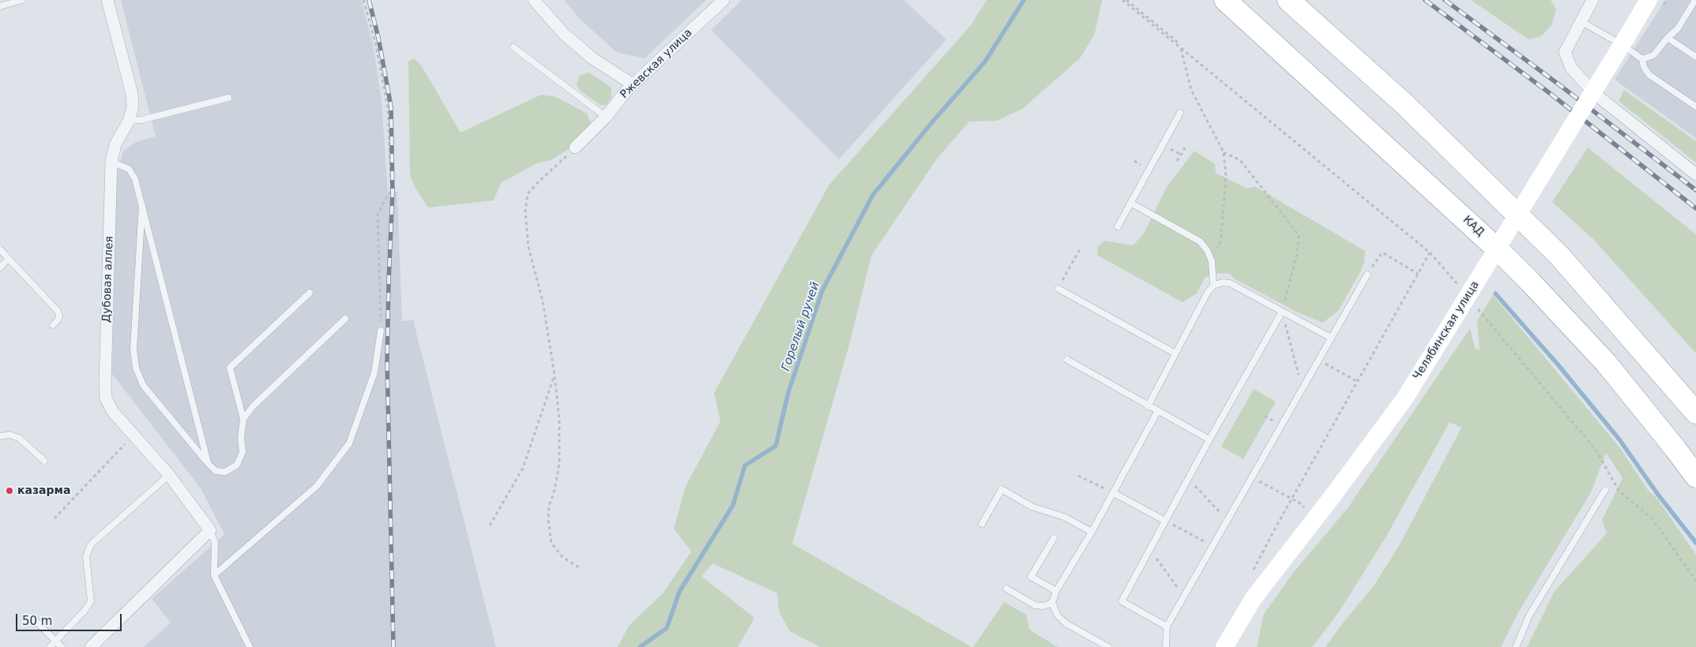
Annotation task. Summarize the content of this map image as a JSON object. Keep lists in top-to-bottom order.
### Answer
{
  "streets": {
    "highway": ["КАД"],
    "street": ["Ржевская улица", "Дубовая аллея", "Челябинская улица"]
  },
  "water": ["Горелый ручей"],
  "places": ["казарма"],
  "scale_bar": "50 m"
}
